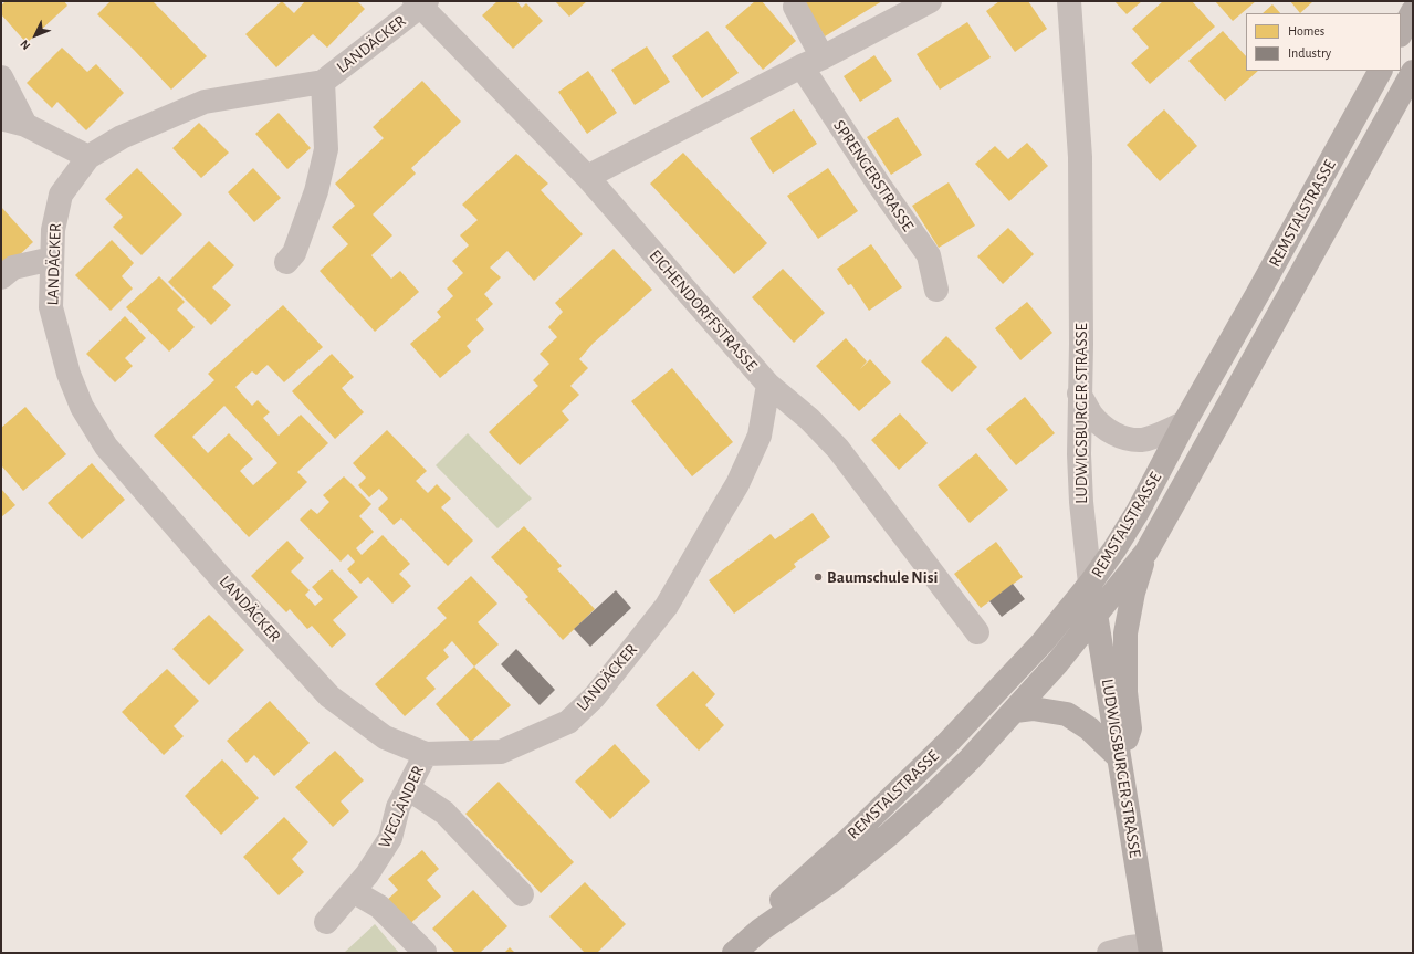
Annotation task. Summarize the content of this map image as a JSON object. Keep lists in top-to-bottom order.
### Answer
{
  "streets": {
    "main road": ["REMSTALSTRASSE", "LUDWIGSBURGER STRASSE"],
    "street": [
      "LANDÄCKER",
      "SPRENGERSTRASSE",
      "EICHENDORFFSTRASSE",
      "WEGLÄNDER"
    ]
  },
  "crossings": [
    ["LANDÄCKER", "EICHENDORFFSTRASSE"],
    ["LANDÄCKER", "WEGLÄNDER"],
    ["REMSTALSTRASSE", "LUDWIGSBURGER STRASSE"]
  ],
  "places": ["Baumschule Nisi"],
  "legend": ["Homes", "Industry"],
  "north": "bottom left"
}
